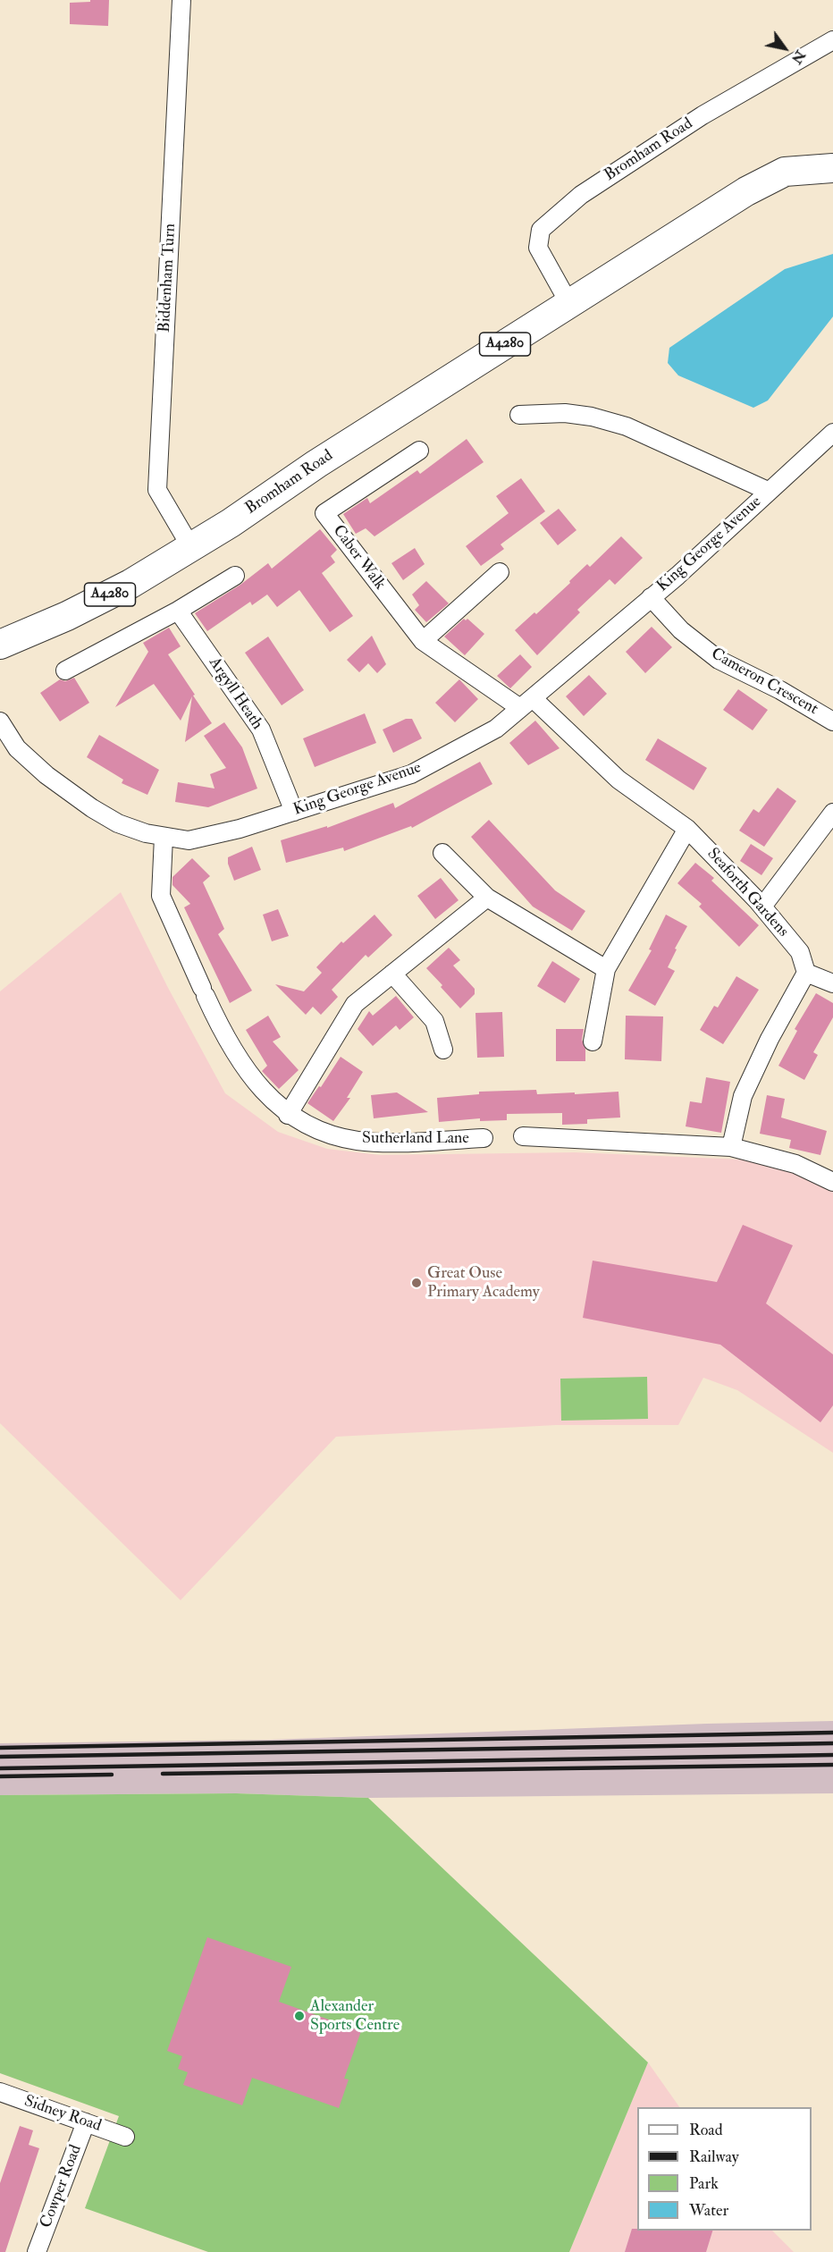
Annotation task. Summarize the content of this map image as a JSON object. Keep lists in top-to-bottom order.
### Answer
{
  "streets": {
    "main road": ["Bromham Road", "A4280"],
    "street": [
      "Biddenham Turn",
      "King George Avenue",
      "Caber Walk",
      "Cameron Crescent",
      "Argyll Heath",
      "Seaforth Gardens",
      "Sutherland Lane",
      "Sidney Road",
      "Cowper Road"
    ]
  },
  "crossings": [
    ["Bromham Road", "Biddenham Turn"],
    ["King George Avenue", "Caber Walk"],
    ["King George Avenue", "Cameron Crescent"],
    ["King George Avenue", "Argyll Heath"],
    ["King George Avenue", "Seaforth Gardens"],
    ["King George Avenue", "Sutherland Lane"],
    ["Caber Walk", "Seaforth Gardens"],
    ["Sidney Road", "Cowper Road"]
  ],
  "places": ["Great Ouse Primary Academy", "Alexander Sports Centre"],
  "legend": [
    "Road",
    "Railway",
    "Park",
    "Water"
  ],
  "north": "bottom right"
}
